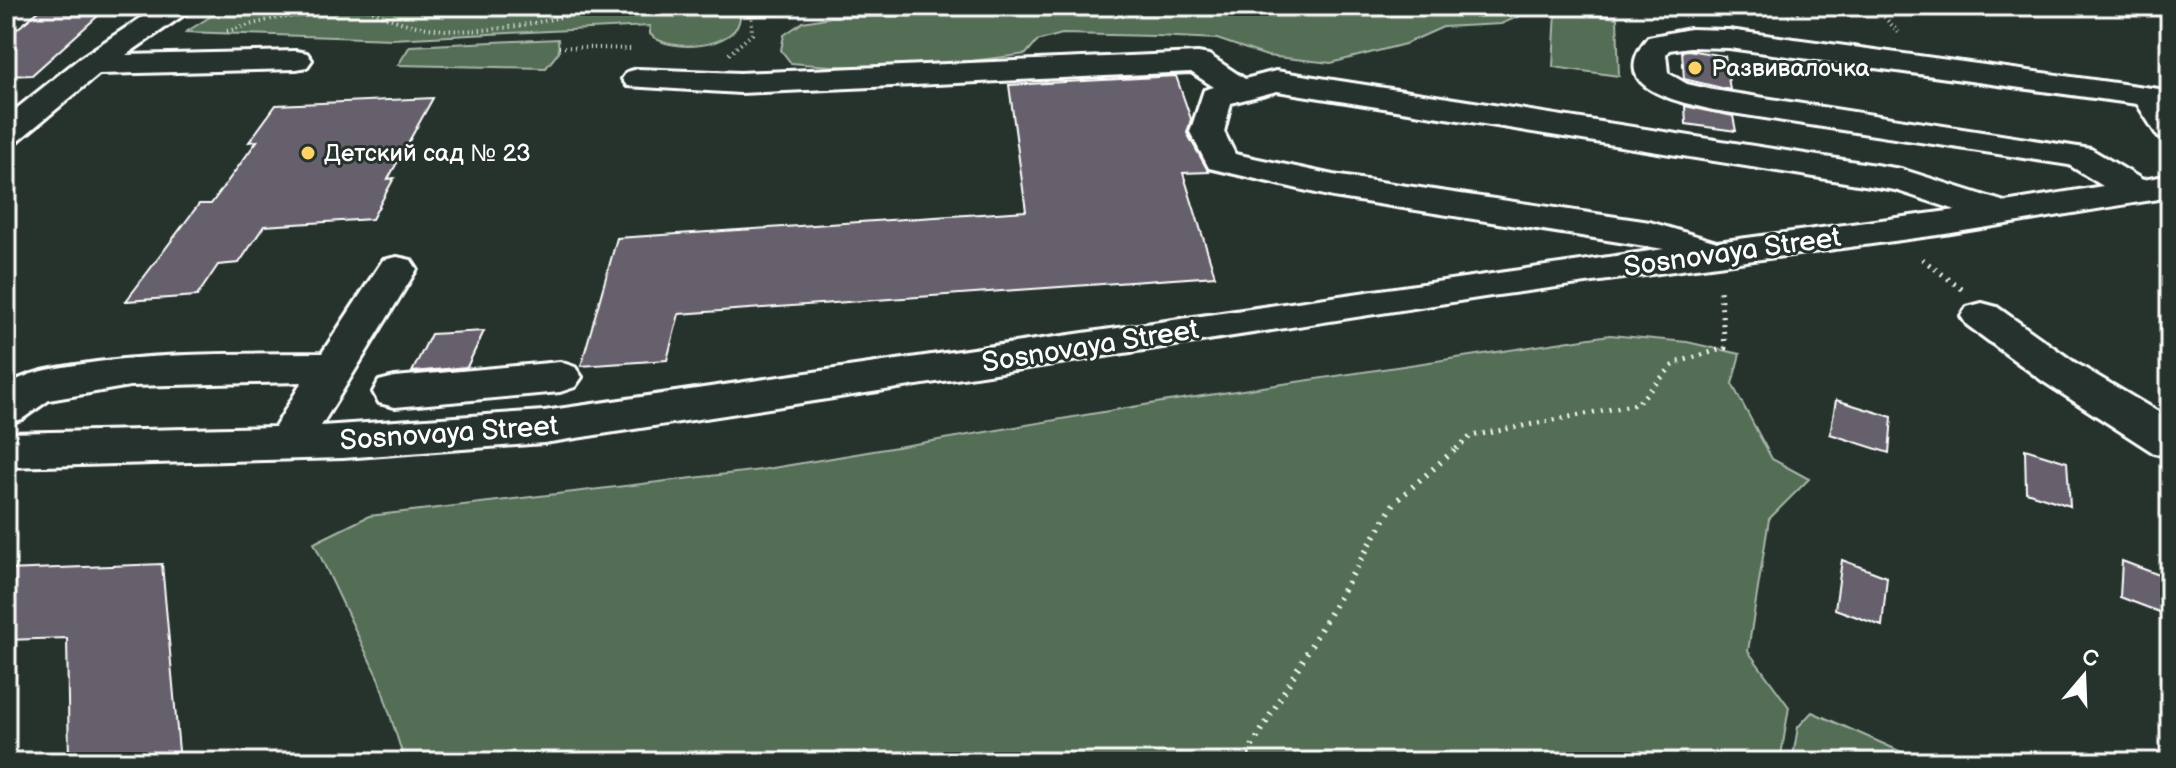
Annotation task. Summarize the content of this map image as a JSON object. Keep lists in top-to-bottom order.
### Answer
{
  "streets": {
    "street": ["Sosnovaya Street"]
  },
  "places": ["Развивалочка", "Детский сад № 23"],
  "north": "top"
}
